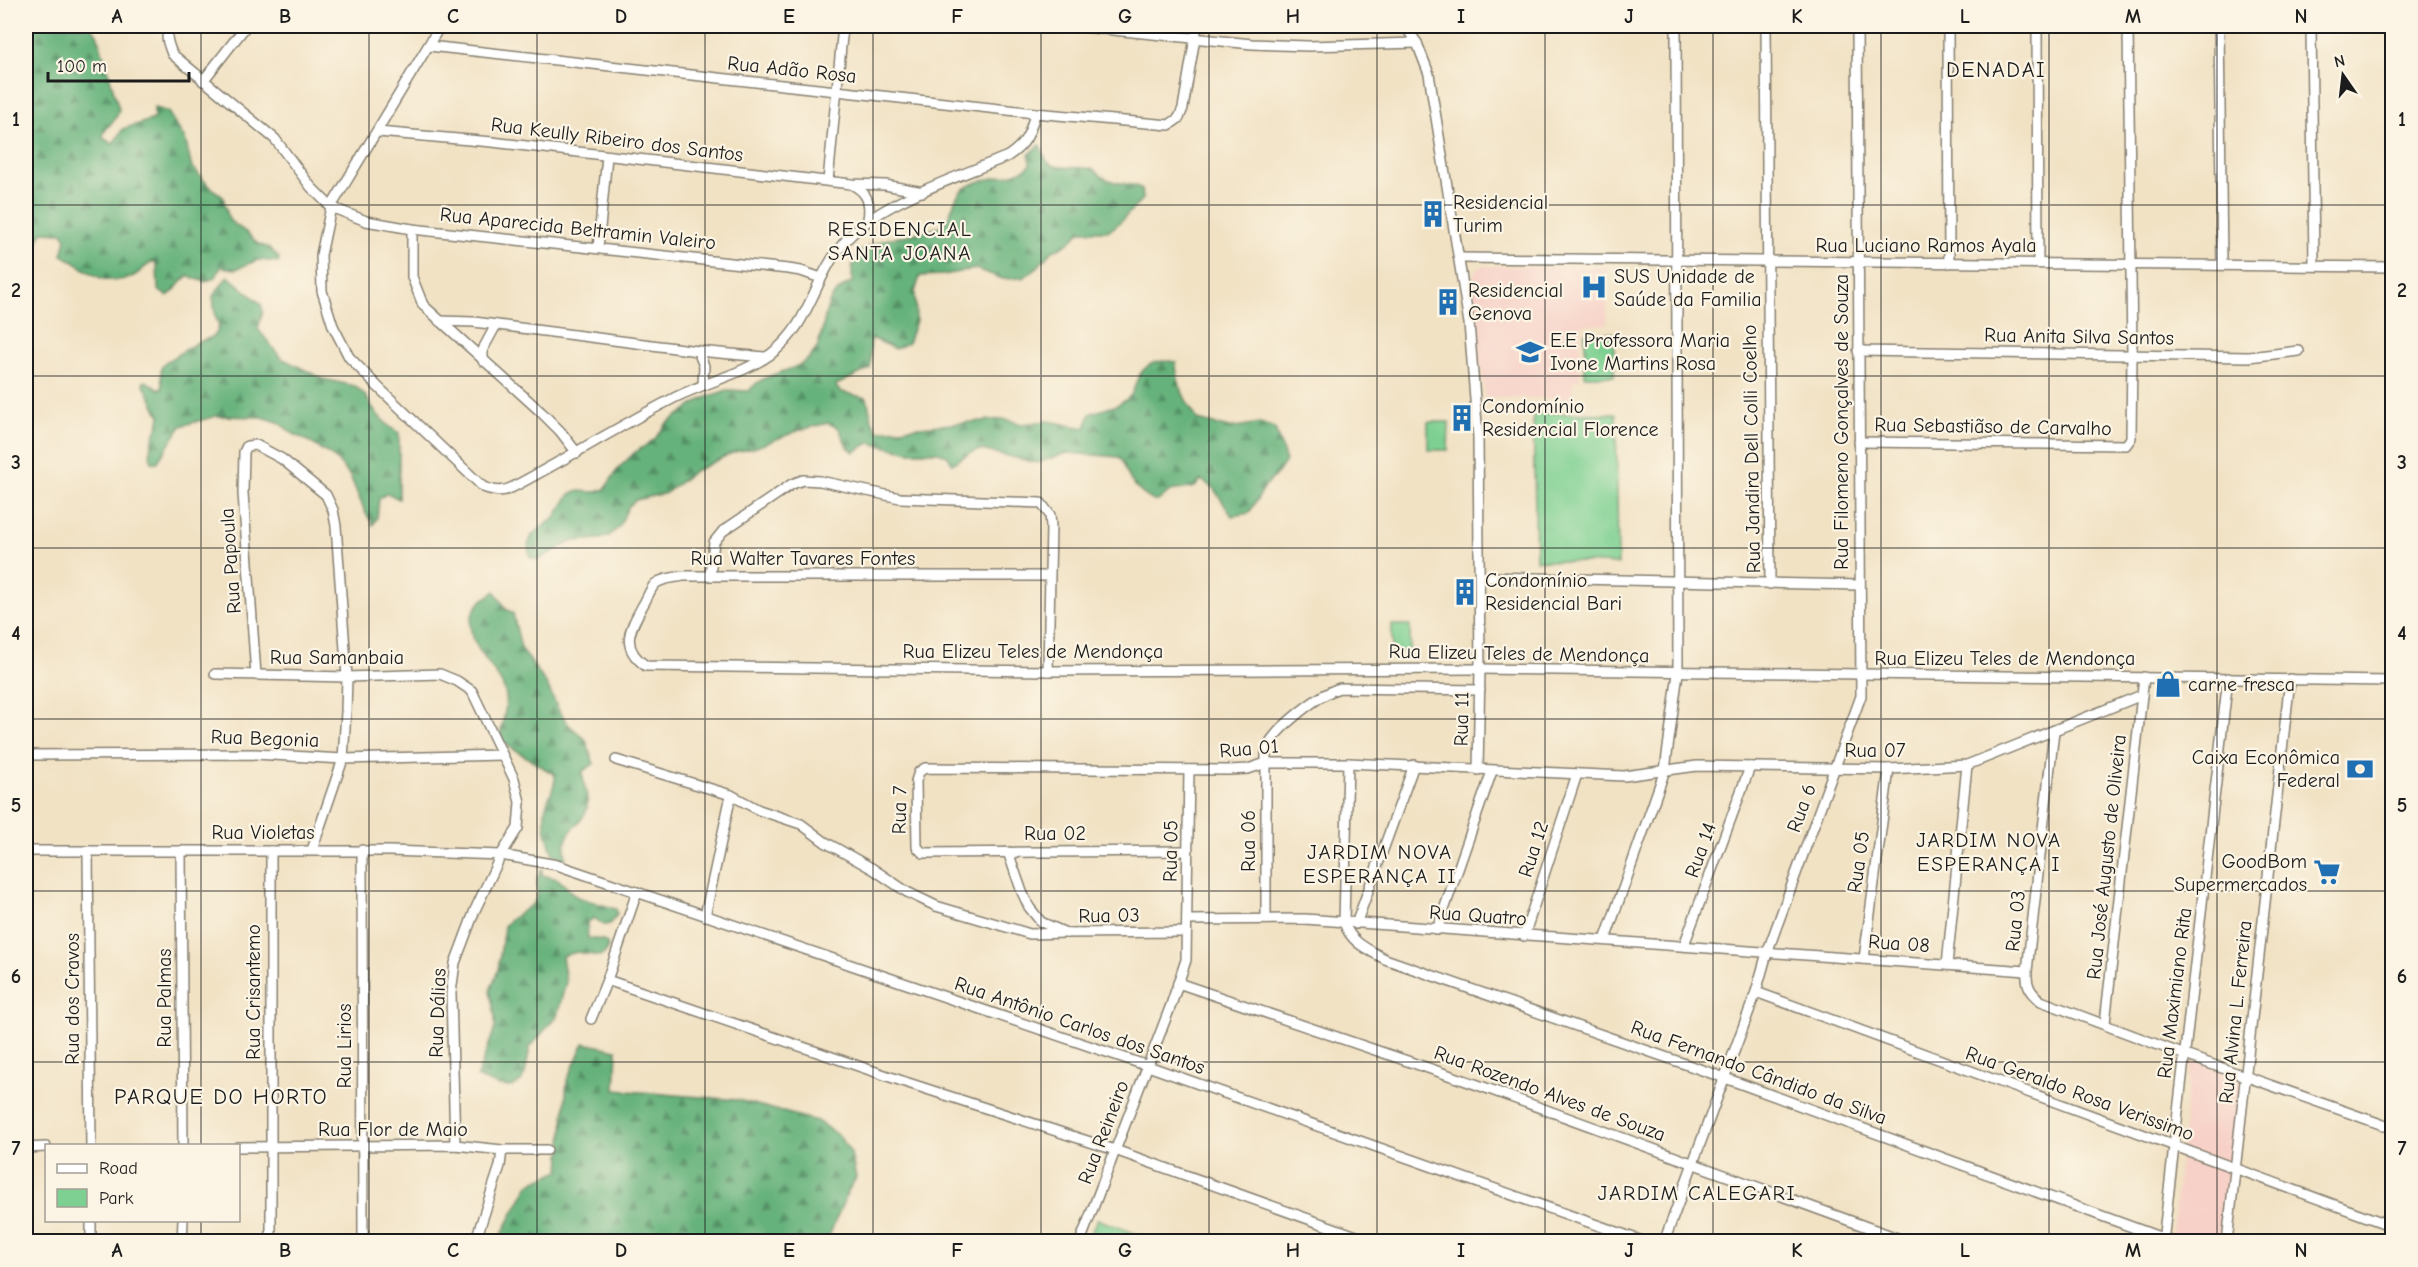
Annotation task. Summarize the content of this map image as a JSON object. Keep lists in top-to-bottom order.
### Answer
{
  "streets": {
    "street": [
      "Rua Adão Rosa",
      "Rua Keully Ribeiro dos Santos",
      "Rua Aparecida Beltramin Valeiro",
      "Rua Luciano Ramos Ayala",
      "Rua Anita Silva Santos",
      "Rua Filomeno Gonçalves de Souza",
      "Rua Sebastiãso de Carvalho",
      "Rua Jandira Dell Colli Coelho",
      "Rua Walter Tavares Fontes",
      "Rua Papoula",
      "Rua Elizeu Teles de Mendonça",
      "Rua Samanbaia",
      "Rua 11",
      "Rua Begonia",
      "Rua 01",
      "Rua 07",
      "Rua 6",
      "Rua 7",
      "Rua Violetas",
      "Rua 02",
      "Rua 06",
      "Rua 12",
      "Rua 14",
      "Rua 05",
      "Rua José Augusto de Oliveira",
      "Rua 03",
      "Rua Quatro",
      "Rua 08",
      "Rua Crisantemo",
      "Rua Maximiano Rita",
      "Rua Palmas",
      "Rua dos Cravos",
      "Rua Alvina L. Ferreira",
      "Rua Dálias",
      "Rua Antônio Carlos dos Santos",
      "Rua Lirios",
      "Rua Fernando Cândido da Silva",
      "Rua Rozendo Alves de Souza",
      "Rua Geraldo Rosa Verissimo",
      "Rua Flor de Maio",
      "Rua Reineiro"
    ]
  },
  "crossings": [
    ["Rua Luciano Ramos Ayala", "Rua Filomeno Gonçalves de Souza"],
    ["Rua Luciano Ramos Ayala", "Rua Jandira Dell Colli Coelho"],
    ["Rua Luciano Ramos Ayala", "Rua 11"],
    ["Rua Anita Silva Santos", "Rua Filomeno Gonçalves de Souza"],
    ["Rua Anita Silva Santos", "Rua Sebastiãso de Carvalho"],
    ["Rua Filomeno Gonçalves de Souza", "Rua Sebastiãso de Carvalho"],
    ["Rua Filomeno Gonçalves de Souza", "Rua Elizeu Teles de Mendonça"],
    ["Rua Filomeno Gonçalves de Souza", "Rua 6"],
    ["Rua Walter Tavares Fontes", "Rua Elizeu Teles de Mendonça"],
    ["Rua Papoula", "Rua Samanbaia"],
    ["Rua Elizeu Teles de Mendonça", "Rua 11"],
    ["Rua Elizeu Teles de Mendonça", "Rua 6"],
    ["Rua Elizeu Teles de Mendonça", "Rua Maximiano Rita"],
    ["Rua Elizeu Teles de Mendonça", "Rua Alvina L. Ferreira"],
    ["Rua Samanbaia", "Rua Dálias"],
    ["Rua 11", "Rua 01"],
    ["Rua 11", "Rua 06"],
    ["Rua Begonia", "Rua Dálias"],
    ["Rua 01", "Rua 07"],
    ["Rua 01", "Rua 7"],
    ["Rua 01", "Rua 06"],
    ["Rua 01", "Rua 12"],
    ["Rua 01", "Rua 05"],
    ["Rua 07", "Rua 6"],
    ["Rua 07", "Rua 12"],
    ["Rua 07", "Rua 14"],
    ["Rua 07", "Rua 05"],
    ["Rua 07", "Rua José Augusto de Oliveira"],
    ["Rua 07", "Rua 03"],
    ["Rua 6", "Rua Quatro"],
    ["Rua 6", "Rua 08"],
    ["Rua 6", "Rua Fernando Cândido da Silva"],
    ["Rua 6", "Rua Rozendo Alves de Souza"],
    ["Rua 6", "Rua Geraldo Rosa Verissimo"],
    ["Rua 7", "Rua 02"],
    ["Rua Violetas", "Rua Crisantemo"],
    ["Rua Violetas", "Rua Palmas"],
    ["Rua Violetas", "Rua dos Cravos"],
    ["Rua Violetas", "Rua Dálias"],
    ["Rua Violetas", "Rua Antônio Carlos dos Santos"],
    ["Rua Violetas", "Rua Lirios"],
    ["Rua 02", "Rua 05"],
    ["Rua 02", "Rua 03"],
    ["Rua 06", "Rua Quatro"],
    ["Rua 12", "Rua Quatro"],
    ["Rua 14", "Rua Quatro"],
    ["Rua 05", "Rua 03"],
    ["Rua 05", "Rua Quatro"],
    ["Rua 05", "Rua 08"],
    ["Rua 05", "Rua Reineiro"],
    ["Rua 03", "Rua 08"],
    ["Rua 03", "Rua Reineiro"],
    ["Rua Quatro", "Rua 08"],
    ["Rua Quatro", "Rua Fernando Cândido da Silva"],
    ["Rua Crisantemo", "Rua Flor de Maio"],
    ["Rua Maximiano Rita", "Rua Fernando Cândido da Silva"],
    ["Rua Maximiano Rita", "Rua Geraldo Rosa Verissimo"],
    ["Rua Alvina L. Ferreira", "Rua Geraldo Rosa Verissimo"],
    ["Rua Dálias", "Rua Antônio Carlos dos Santos"],
    ["Rua Dálias", "Rua Flor de Maio"],
    ["Rua Antônio Carlos dos Santos", "Rua Reineiro"],
    ["Rua Lirios", "Rua Flor de Maio"],
    ["Rua Rozendo Alves de Souza", "Rua Reineiro"]
  ],
  "districts": [
    "DENADAI",
    "RESIDENCIAL SANTA JOANA",
    "JARDIM NOVA ESPERANÇA I",
    "JARDIM NOVA ESPERANÇA II",
    "PARQUE DO HORTO",
    "JARDIM CALEGARI"
  ],
  "places": {
    "building": [
      "Residencial Turim",
      "Residencial Genova",
      "Condomínio Residencial Florence",
      "Condomínio Residencial Bari"
    ],
    "hospital": ["SUS Unidade de Saúde da Familia"],
    "school or university": ["E.E Professora Maria Ivone Martins Rosa"],
    "shop": ["carne fresca"],
    "bank": ["Caixa Econômica Federal"],
    "supermarket": ["GoodBom Supermercados"]
  },
  "legend": ["Road", "Park"],
  "scale_bar": "100 m",
  "north": "top",
  "grid": {
    "columns": [
      "A",
      "B",
      "C",
      "D",
      "E",
      "F",
      "G",
      "H",
      "I",
      "J",
      "K",
      "L",
      "M",
      "N"
    ],
    "rows": [
      "1",
      "2",
      "3",
      "4",
      "5",
      "6",
      "7"
    ]
  }
}
